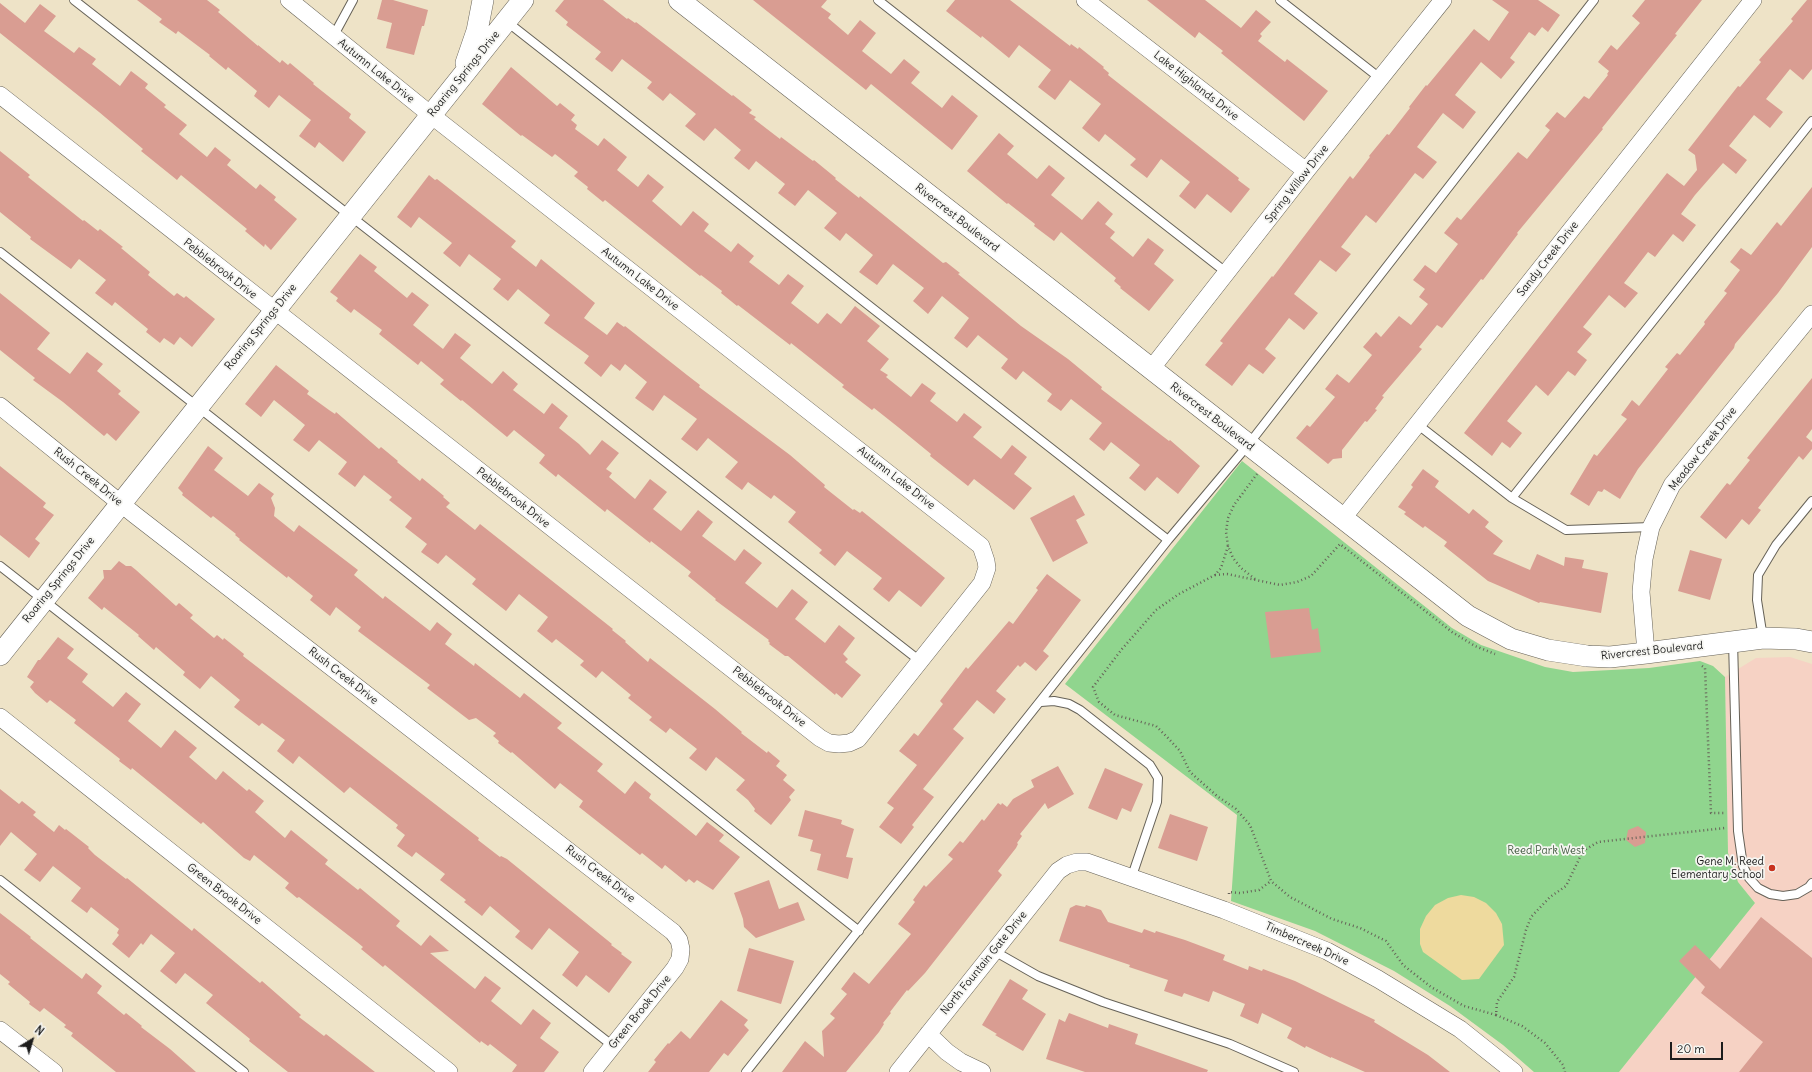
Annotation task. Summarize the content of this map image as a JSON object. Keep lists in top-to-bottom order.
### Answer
{
  "streets": {
    "street": [
      "Autumn Lake Drive",
      "Roaring Springs Drive",
      "Lake Highlands Drive",
      "Spring Willow Drive",
      "Rivercrest Boulevard",
      "Sandy Creek Drive",
      "Pebblebrook Drive",
      "Meadow Creek Drive",
      "Rush Creek Drive",
      "Green Brook Drive",
      "Timbercreek Drive",
      "North Fountain Gate Drive"
    ]
  },
  "crossings": [
    ["Autumn Lake Drive", "Roaring Springs Drive"],
    ["Autumn Lake Drive", "Pebblebrook Drive"],
    ["Roaring Springs Drive", "Pebblebrook Drive"],
    ["Roaring Springs Drive", "Rush Creek Drive"],
    ["Lake Highlands Drive", "Spring Willow Drive"],
    ["Spring Willow Drive", "Rivercrest Boulevard"],
    ["Rivercrest Boulevard", "Sandy Creek Drive"],
    ["Rivercrest Boulevard", "Meadow Creek Drive"],
    ["Rush Creek Drive", "Green Brook Drive"],
    ["Timbercreek Drive", "North Fountain Gate Drive"]
  ],
  "parks": ["Reed Park West"],
  "places": ["Gene M. Reed Elementary School"],
  "scale_bar": "20 m",
  "north": "top right"
}
